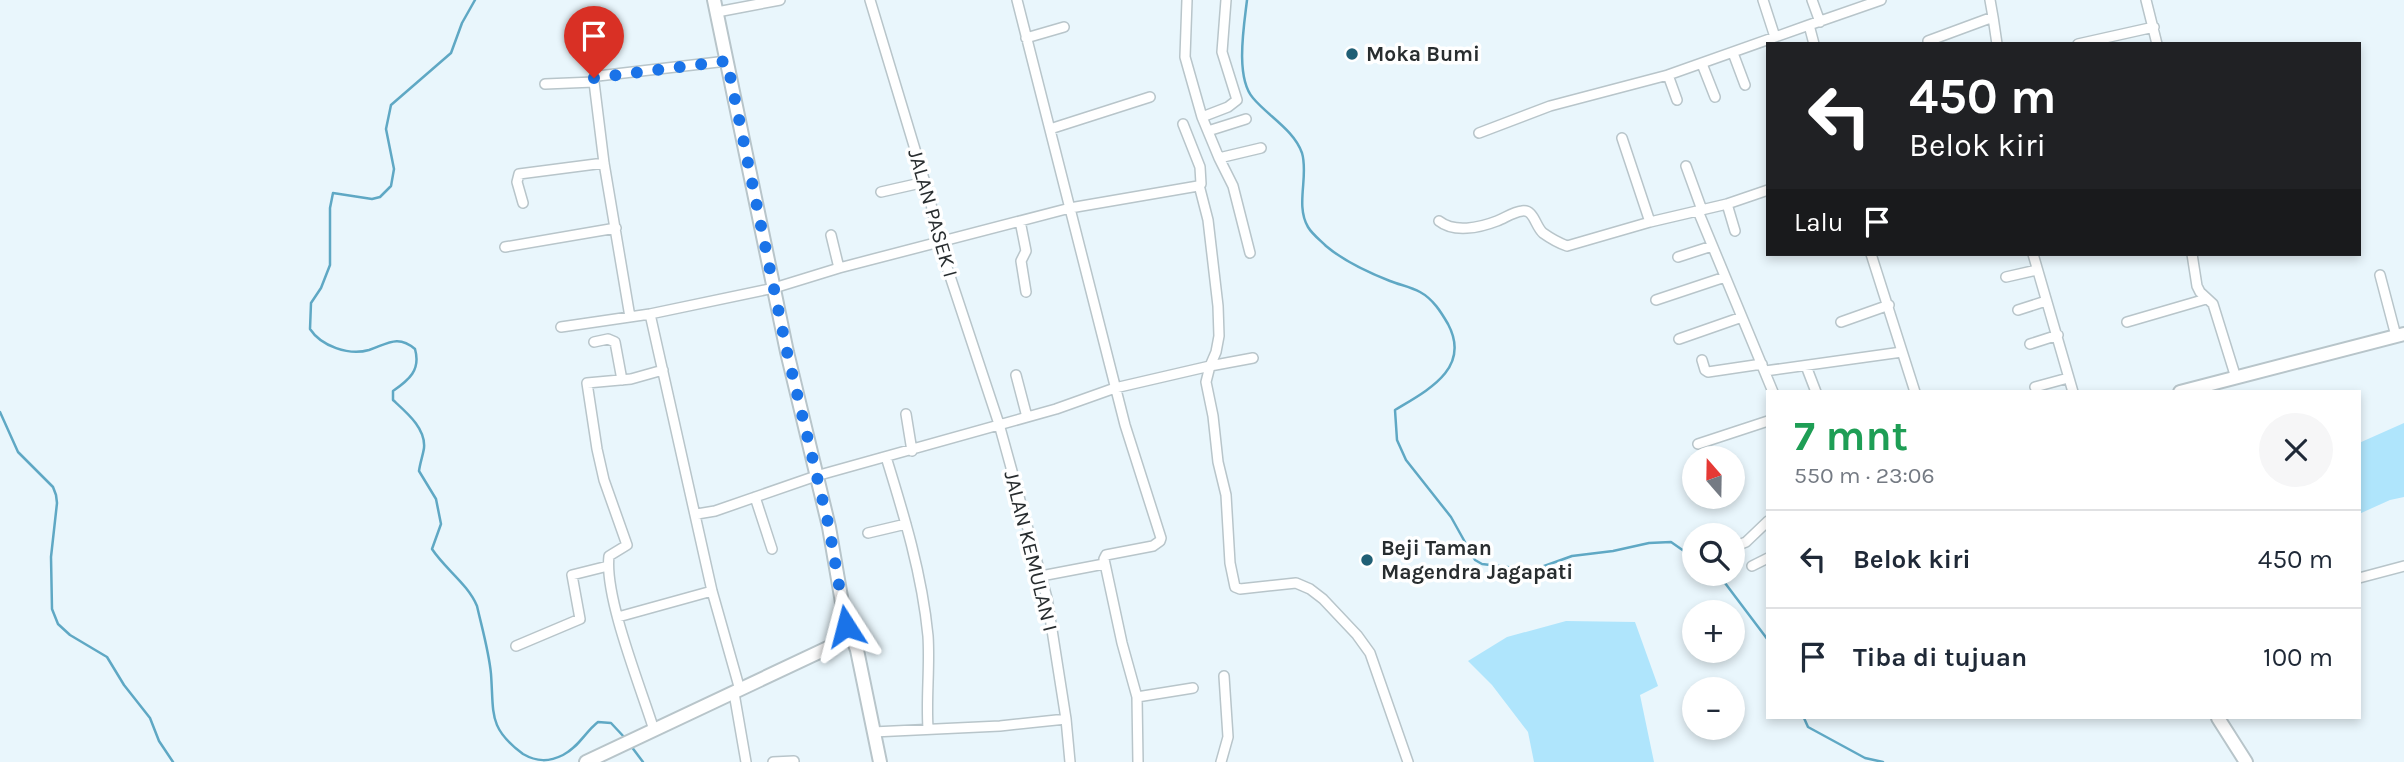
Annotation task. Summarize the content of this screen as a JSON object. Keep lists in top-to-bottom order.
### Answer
{
  "streets": {
    "street": ["JALAN PASEK I", "JALAN KEMULAN I"]
  },
  "crossings": [
    ["JALAN PASEK I", "JALAN KEMULAN I"]
  ],
  "places": ["Moka Bumi", "Beji Taman Magendra Jagapati"],
  "north": "top",
  "page": {
    "turn": ["450 m", "Belok kiri"],
    "then": "Lalu",
    "heading": ["7 mnt", "550 m · 23:06"],
    "map_buttons": ["+", "−"],
    "list": [
      {
        "name": "Belok kiri",
        "value": "450 m"
      },
      {
        "name": "Tiba di tujuan",
        "value": "100 m"
      }
    ]
  }
}
